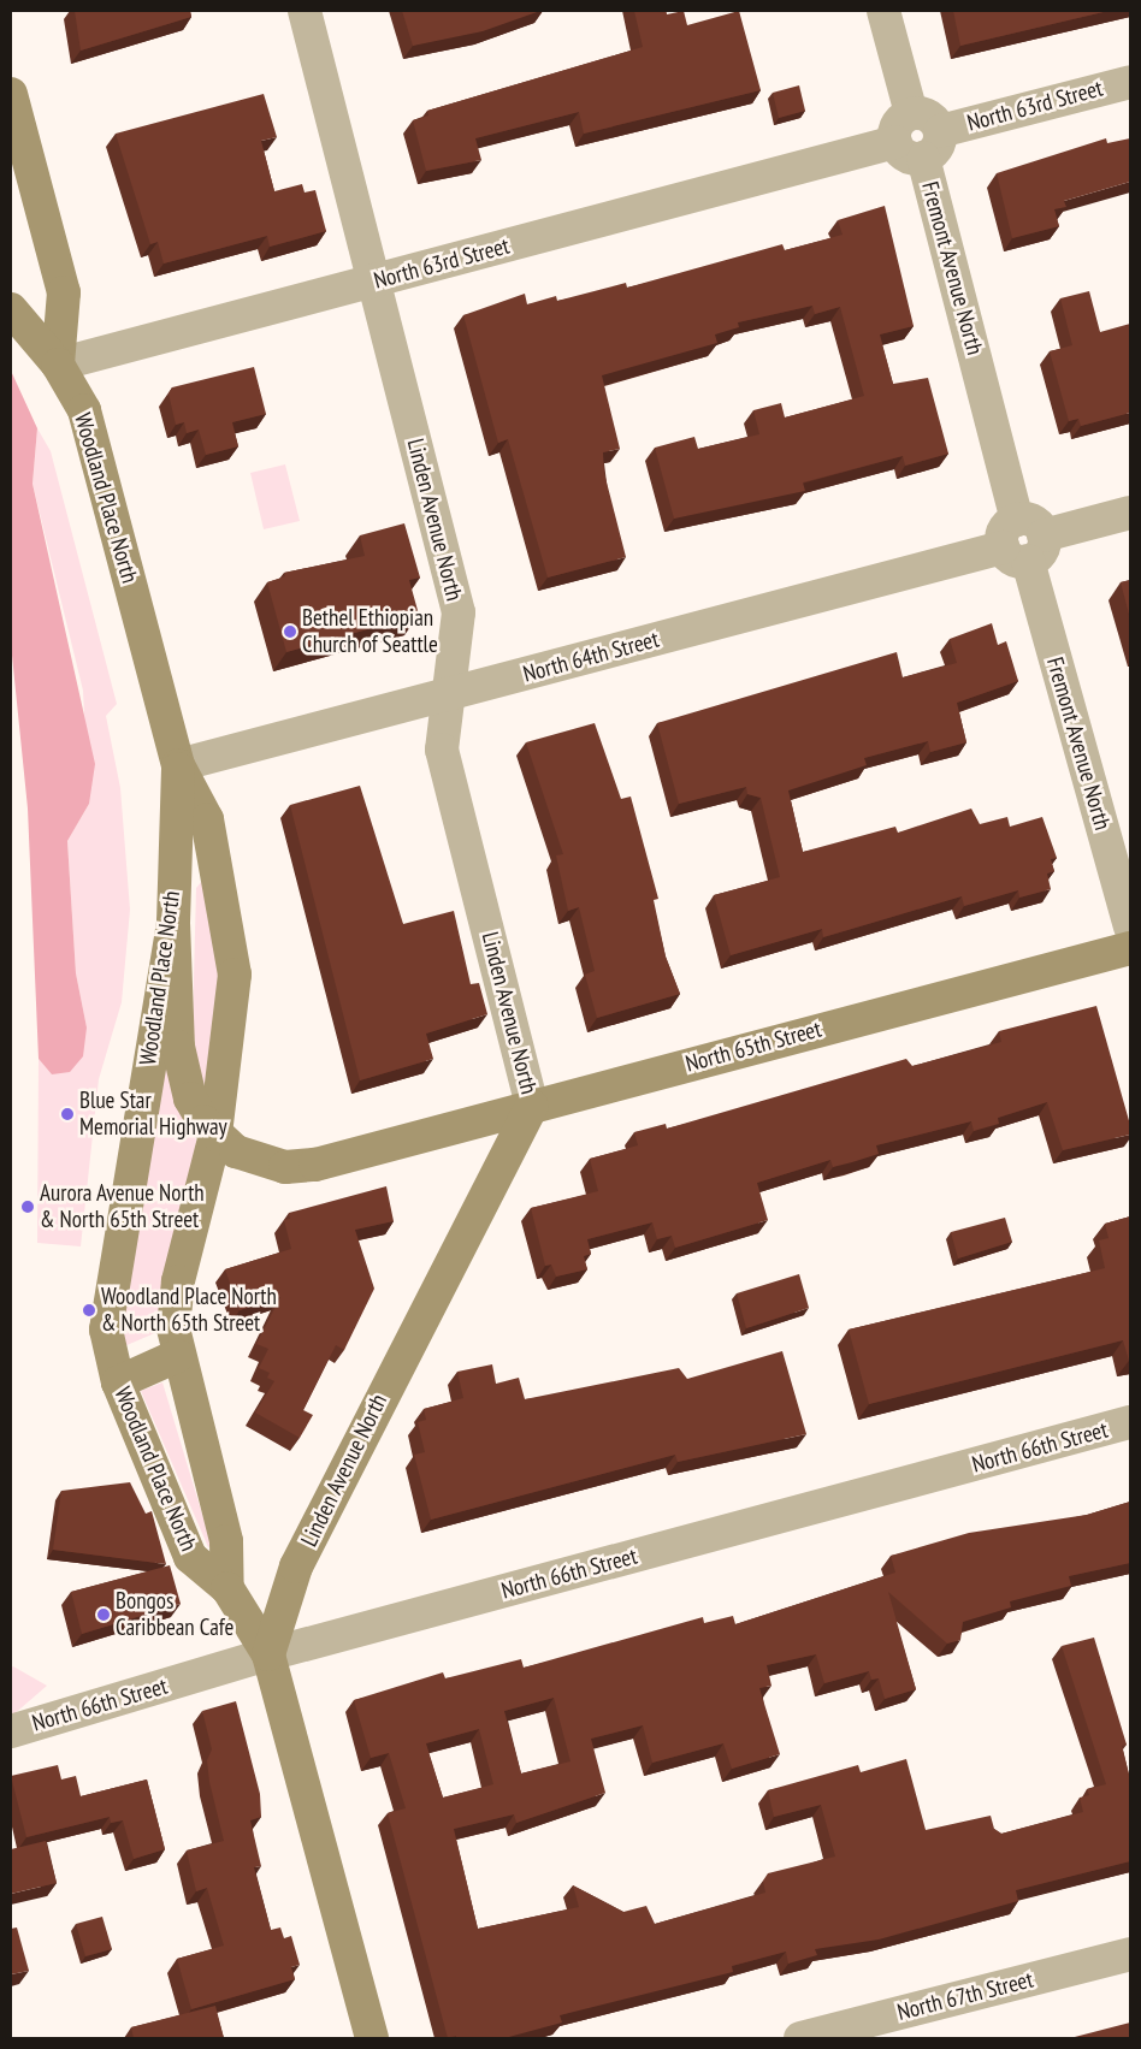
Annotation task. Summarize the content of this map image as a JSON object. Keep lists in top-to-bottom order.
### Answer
{
  "streets": {
    "main road": ["Woodland Place North", "Linden Avenue North", "North 65th Street"],
    "street": [
      "North 63rd Street",
      "Fremont Avenue North",
      "North 64th Street",
      "North 66th Street",
      "North 67th Street"
    ]
  },
  "crossings": [
    ["North 63rd Street", "Fremont Avenue North"],
    ["North 63rd Street", "Woodland Place North"],
    ["North 63rd Street", "Linden Avenue North"],
    ["Fremont Avenue North", "North 64th Street"],
    ["Woodland Place North", "Linden Avenue North"],
    ["Woodland Place North", "North 64th Street"],
    ["Woodland Place North", "North 65th Street"],
    ["Woodland Place North", "North 66th Street"],
    ["Linden Avenue North", "North 64th Street"],
    ["Linden Avenue North", "North 65th Street"],
    ["Linden Avenue North", "North 66th Street"]
  ],
  "places": [
    "Bethel Ethiopian Church of Seattle",
    "Blue Star Memorial Highway",
    "Aurora Avenue North & North 65th Street",
    "Woodland Place North & North 65th Street",
    "Bongos Caribbean Cafe"
  ]
}
